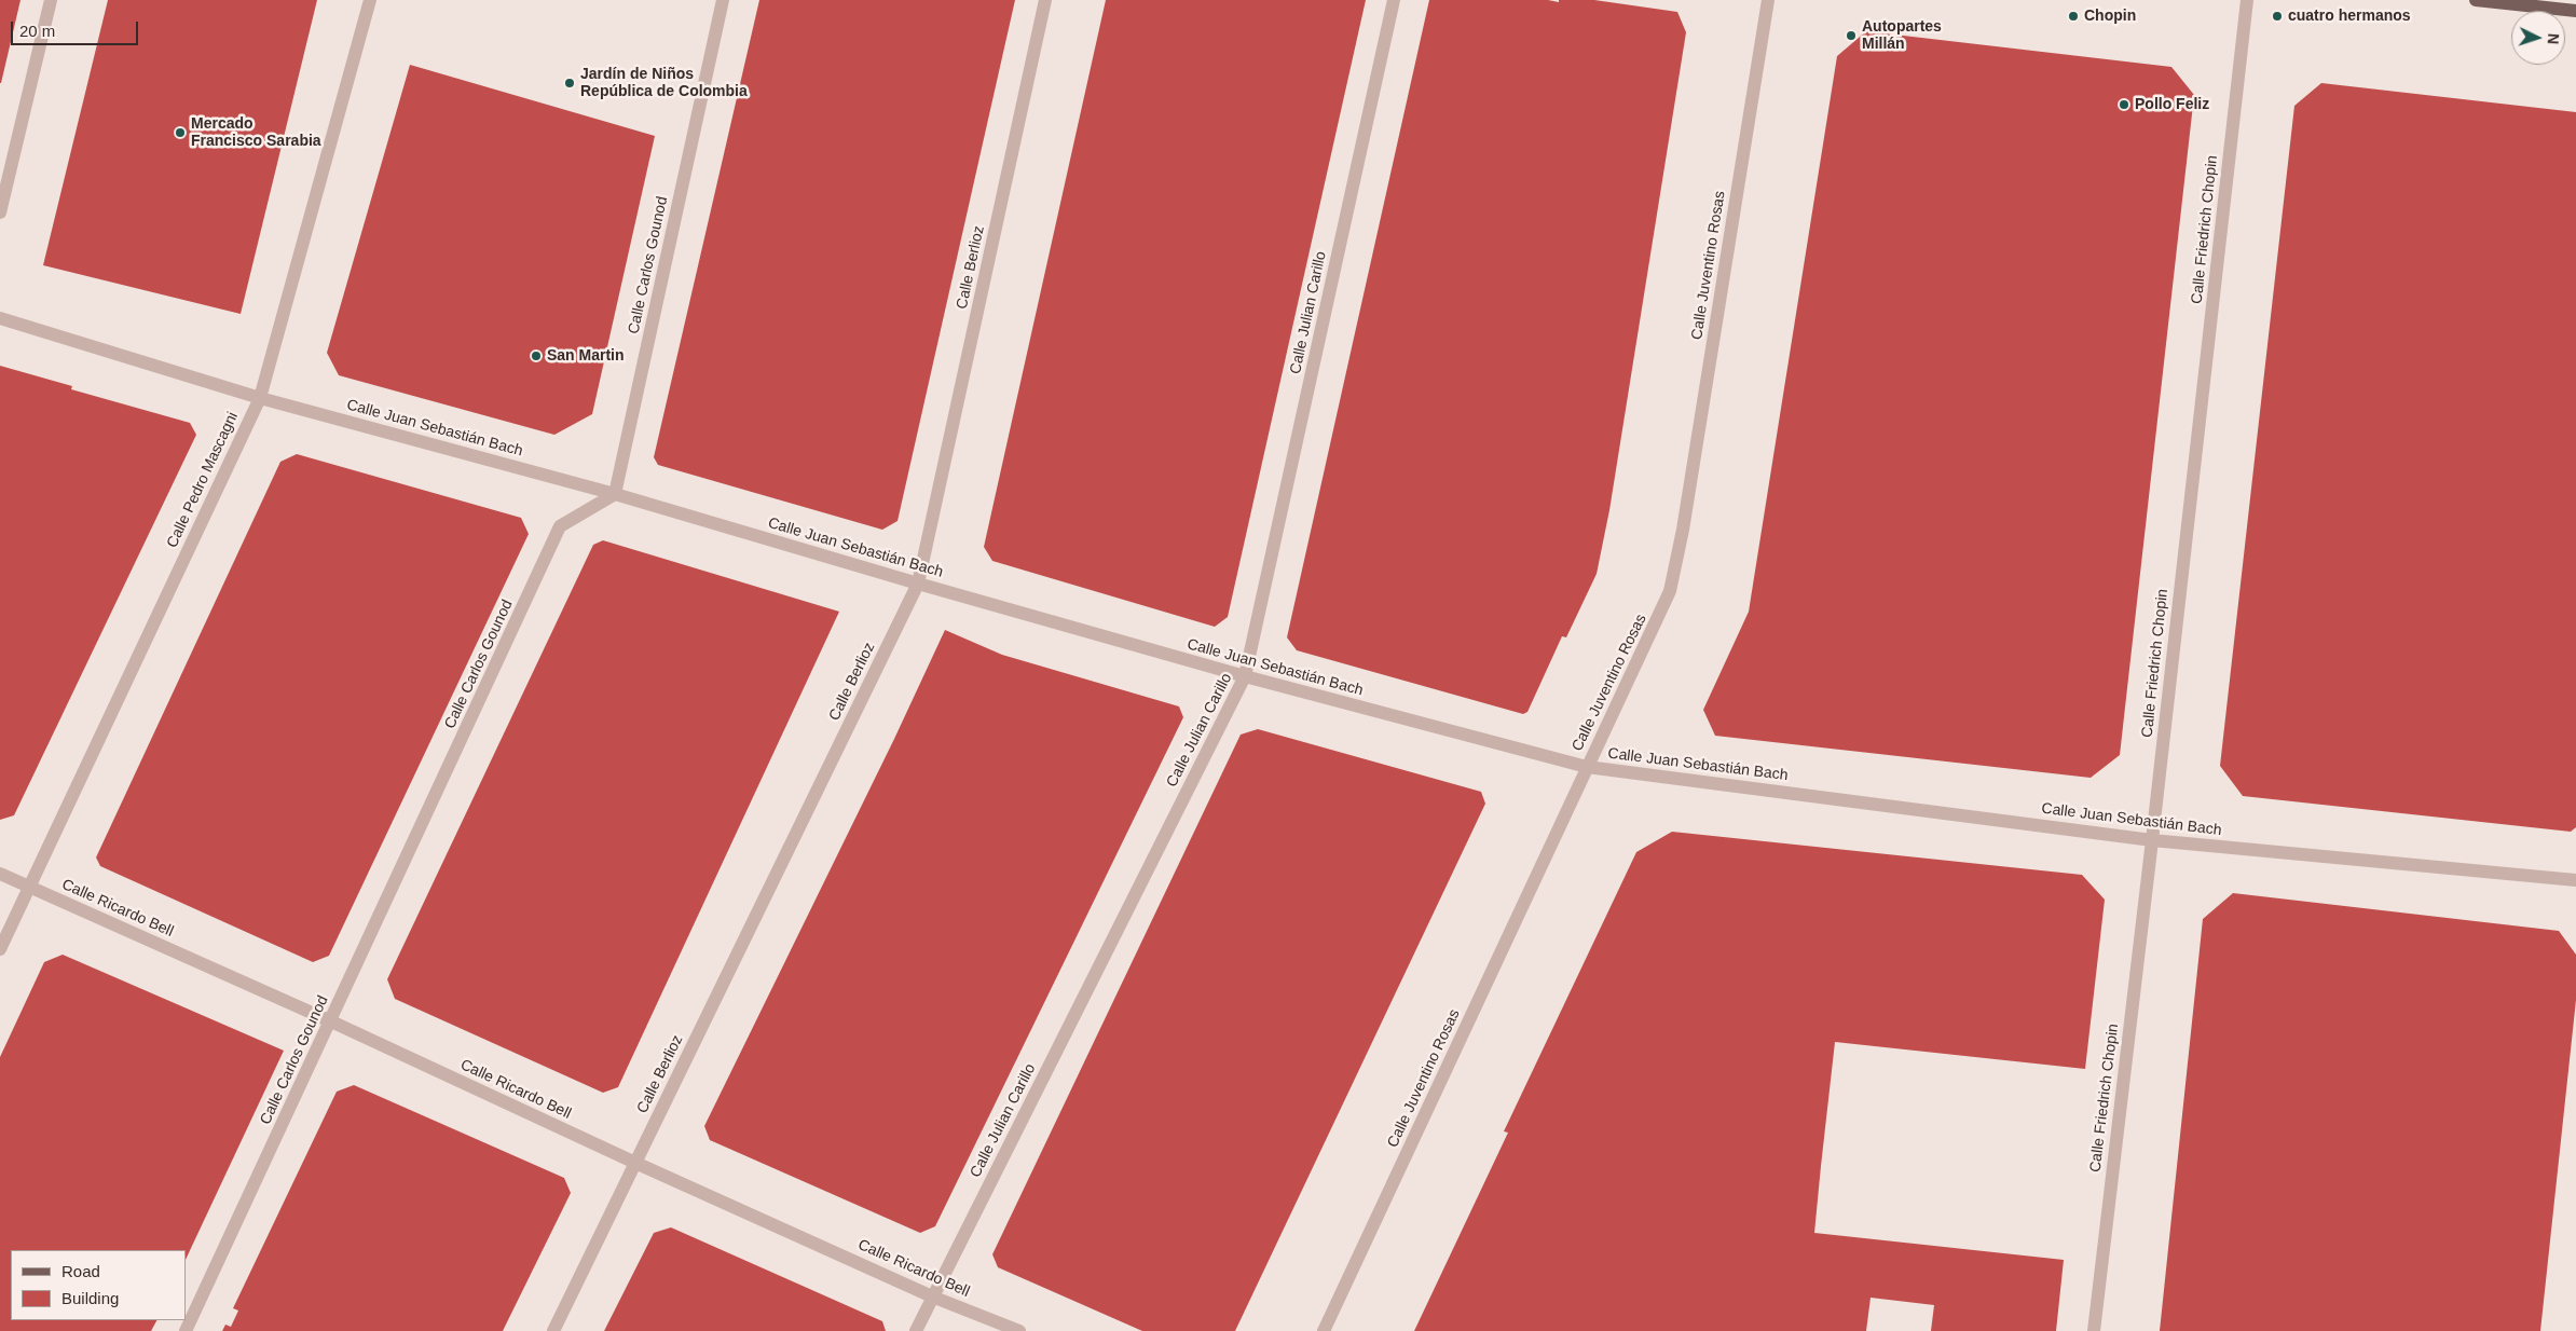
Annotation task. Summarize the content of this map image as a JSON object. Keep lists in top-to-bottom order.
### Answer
{
  "streets": {
    "street": [
      "Calle Friedrich Chopin",
      "Calle Carlos Gounod",
      "Calle Juventino Rosas",
      "Calle Berlioz",
      "Calle Julian Carillo",
      "Calle Juan Sebastián Bach",
      "Calle Pedro Mascagni",
      "Calle Ricardo Bell"
    ]
  },
  "crossings": [
    ["Calle Friedrich Chopin", "Calle Juan Sebastián Bach"],
    ["Calle Carlos Gounod", "Calle Juan Sebastián Bach"],
    ["Calle Carlos Gounod", "Calle Ricardo Bell"],
    ["Calle Juventino Rosas", "Calle Juan Sebastián Bach"],
    ["Calle Berlioz", "Calle Juan Sebastián Bach"],
    ["Calle Berlioz", "Calle Ricardo Bell"],
    ["Calle Julian Carillo", "Calle Juan Sebastián Bach"],
    ["Calle Julian Carillo", "Calle Ricardo Bell"],
    ["Calle Juan Sebastián Bach", "Calle Pedro Mascagni"],
    ["Calle Pedro Mascagni", "Calle Ricardo Bell"]
  ],
  "places": [
    "Chopin",
    "cuatro hermanos",
    "Autopartes Millán",
    "Jardín de Niños República de Colombia",
    "Pollo Feliz",
    "Mercado Francisco Sarabia",
    "San Martin"
  ],
  "legend": ["Road", "Building"],
  "scale_bar": "20 m",
  "north": "right"
}
